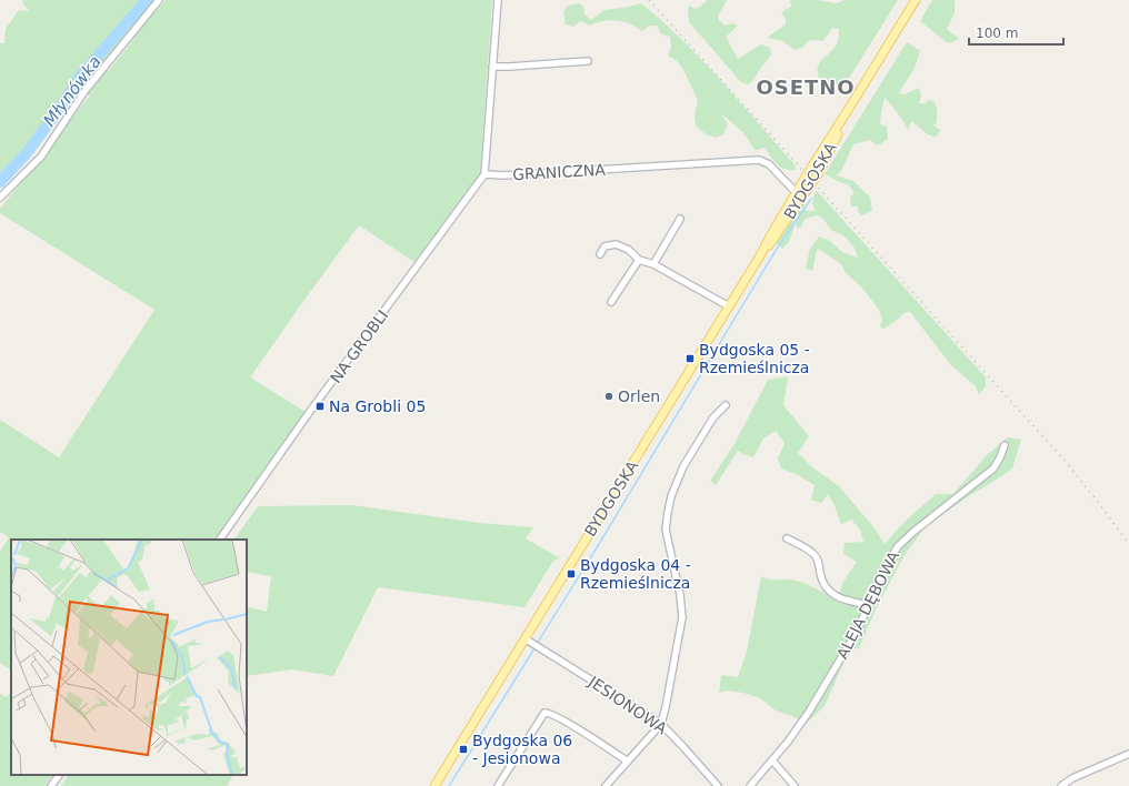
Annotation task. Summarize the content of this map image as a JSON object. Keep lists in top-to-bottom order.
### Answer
{
  "streets": {
    "main road": ["BYDGOSKA"],
    "street": [
      "GRANICZNA",
      "NA GROBLI",
      "ALEJA DĘBOWA",
      "JESIONOWA"
    ]
  },
  "crossings": [
    ["GRANICZNA", "BYDGOSKA"],
    ["GRANICZNA", "NA GROBLI"],
    ["BYDGOSKA", "JESIONOWA"]
  ],
  "districts": ["OSETNO"],
  "water": ["Młynówka"],
  "places": {
    "transit": [
      "Bydgoska 05 - Rzemieślnicza",
      "Na Grobli 05",
      "Bydgoska 04 - Rzemieślnicza",
      "Bydgoska 06 - Jesionowa"
    ],
    "other": ["Orlen"]
  },
  "scale_bar": "100 m"
}
